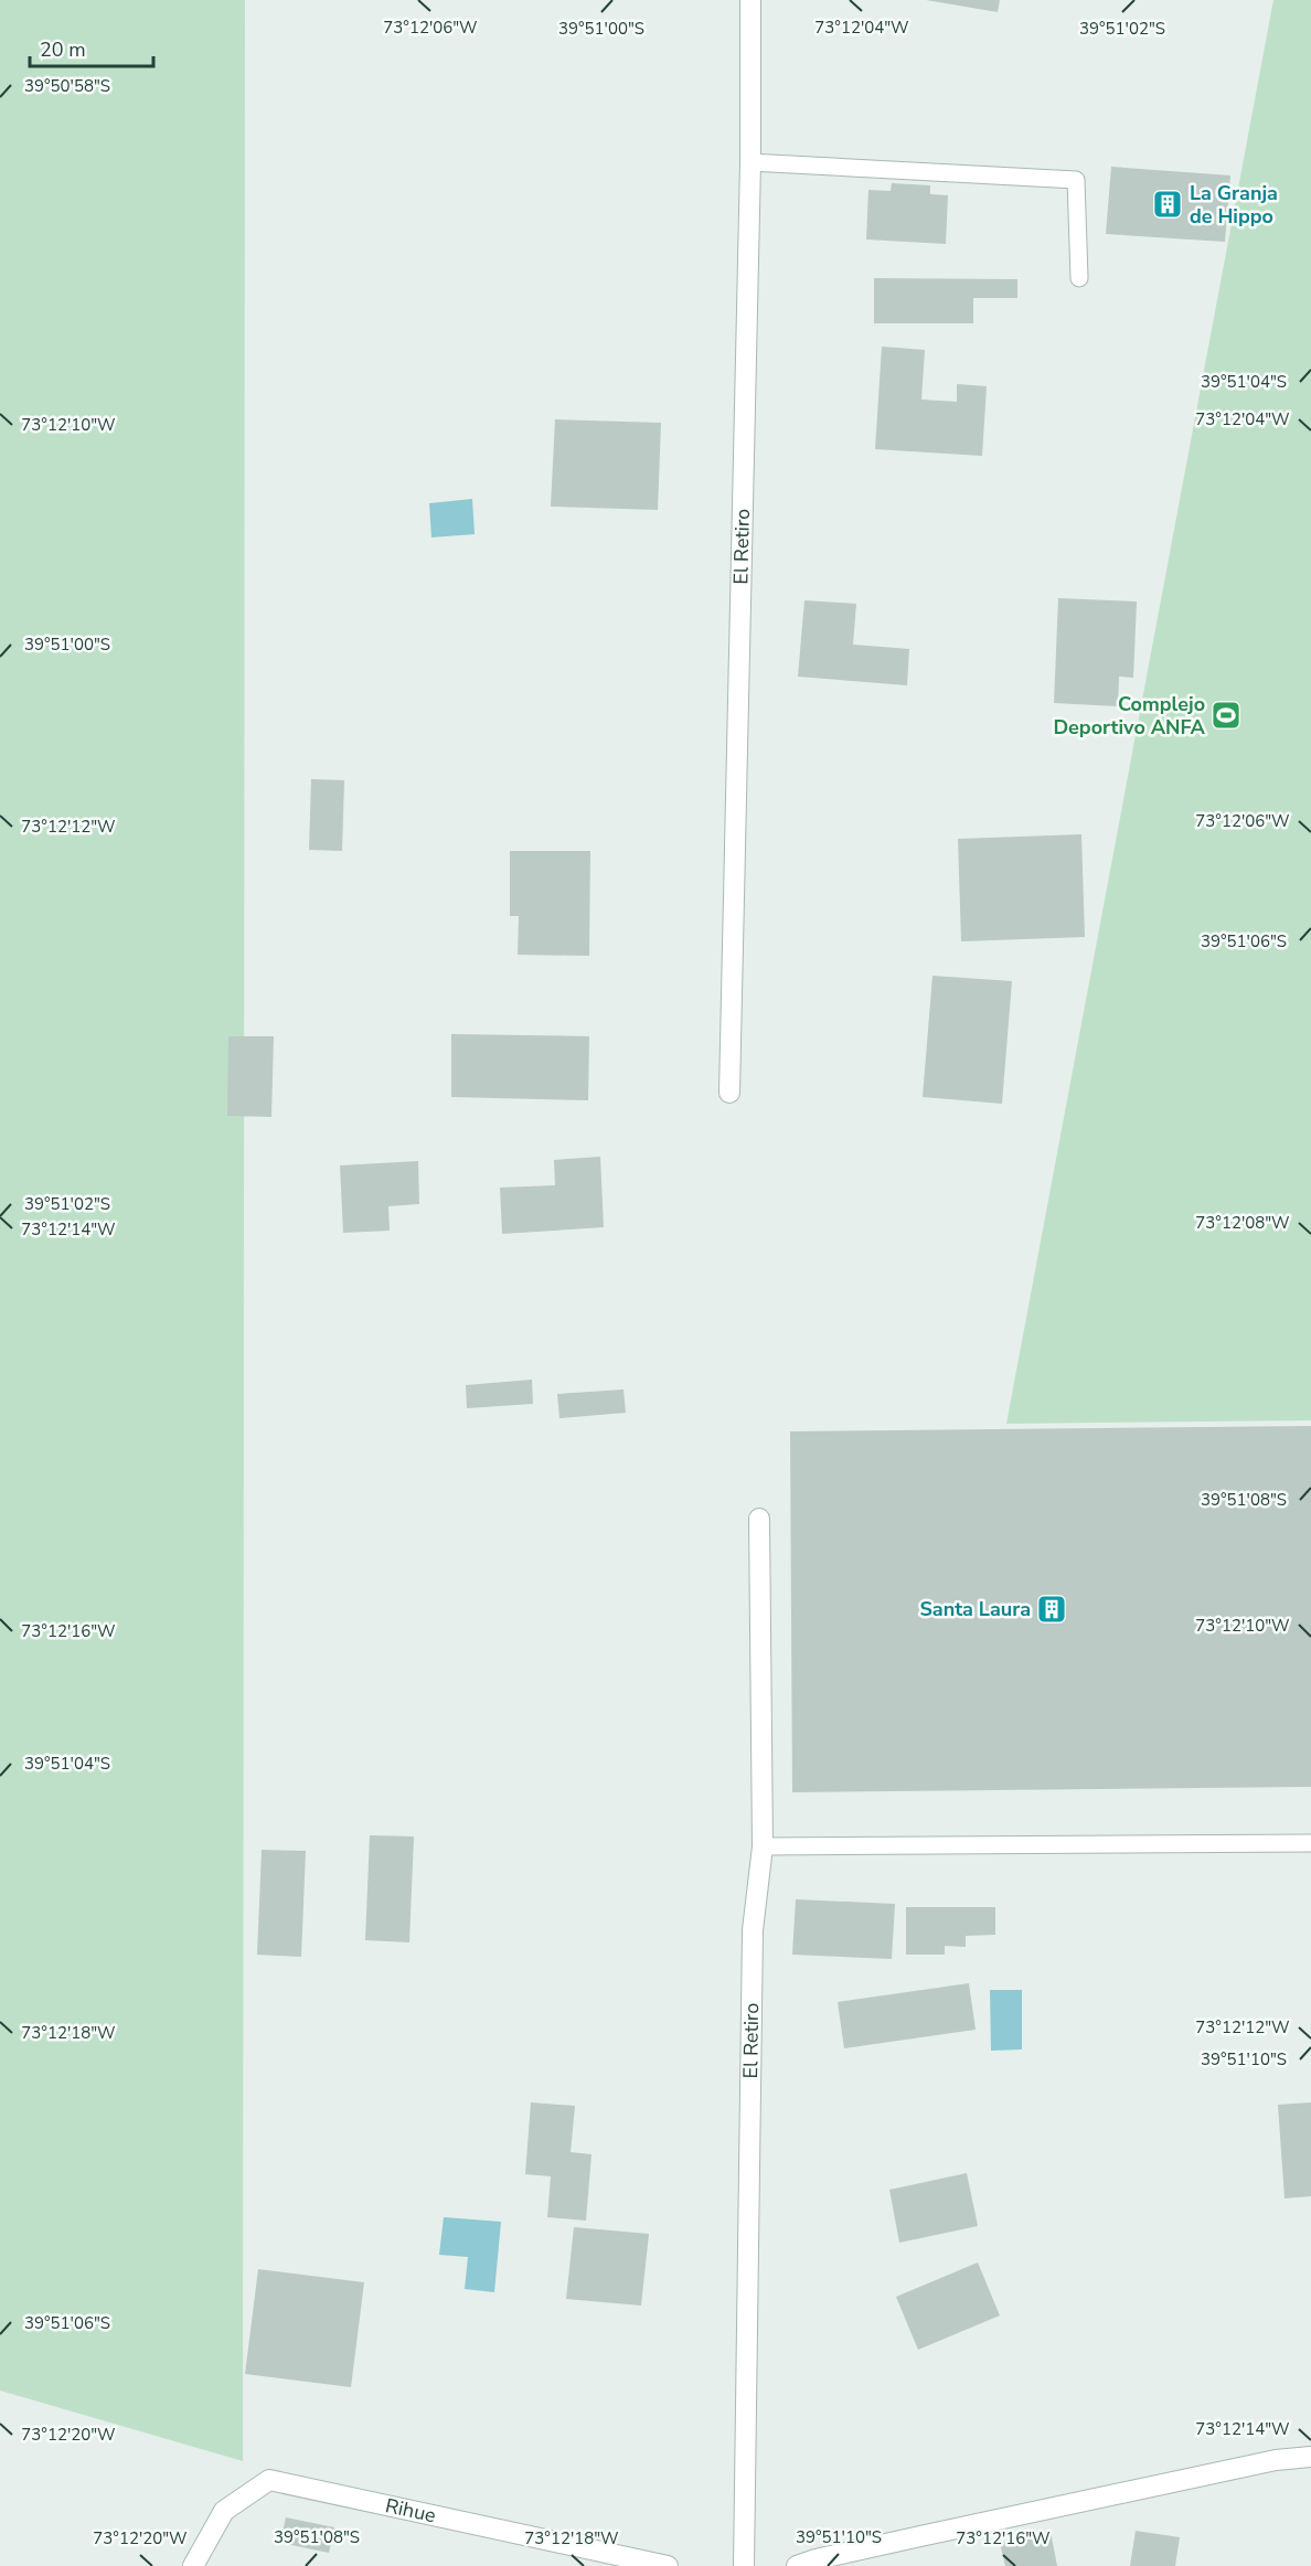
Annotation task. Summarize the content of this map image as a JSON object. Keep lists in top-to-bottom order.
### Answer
{
  "streets": {
    "street": ["El Retiro", "Rihue"]
  },
  "places": {
    "building": ["La Granja de Hippo", "Santa Laura"],
    "sports": ["Complejo Deportivo ANFA"]
  },
  "scale_bar": "20 m",
  "coordinates": [
    "73°12'06\"W",
    "73°12'04\"W",
    "39°51'00\"S",
    "39°51'02\"S",
    "39°50'58\"S",
    "39°51'04\"S",
    "73°12'10\"W",
    "73°12'12\"W",
    "39°51'06\"S",
    "73°12'08\"W",
    "73°12'14\"W",
    "39°51'08\"S",
    "73°12'16\"W",
    "73°12'18\"W",
    "39°51'10\"S",
    "73°12'20\"W"
  ]
}
